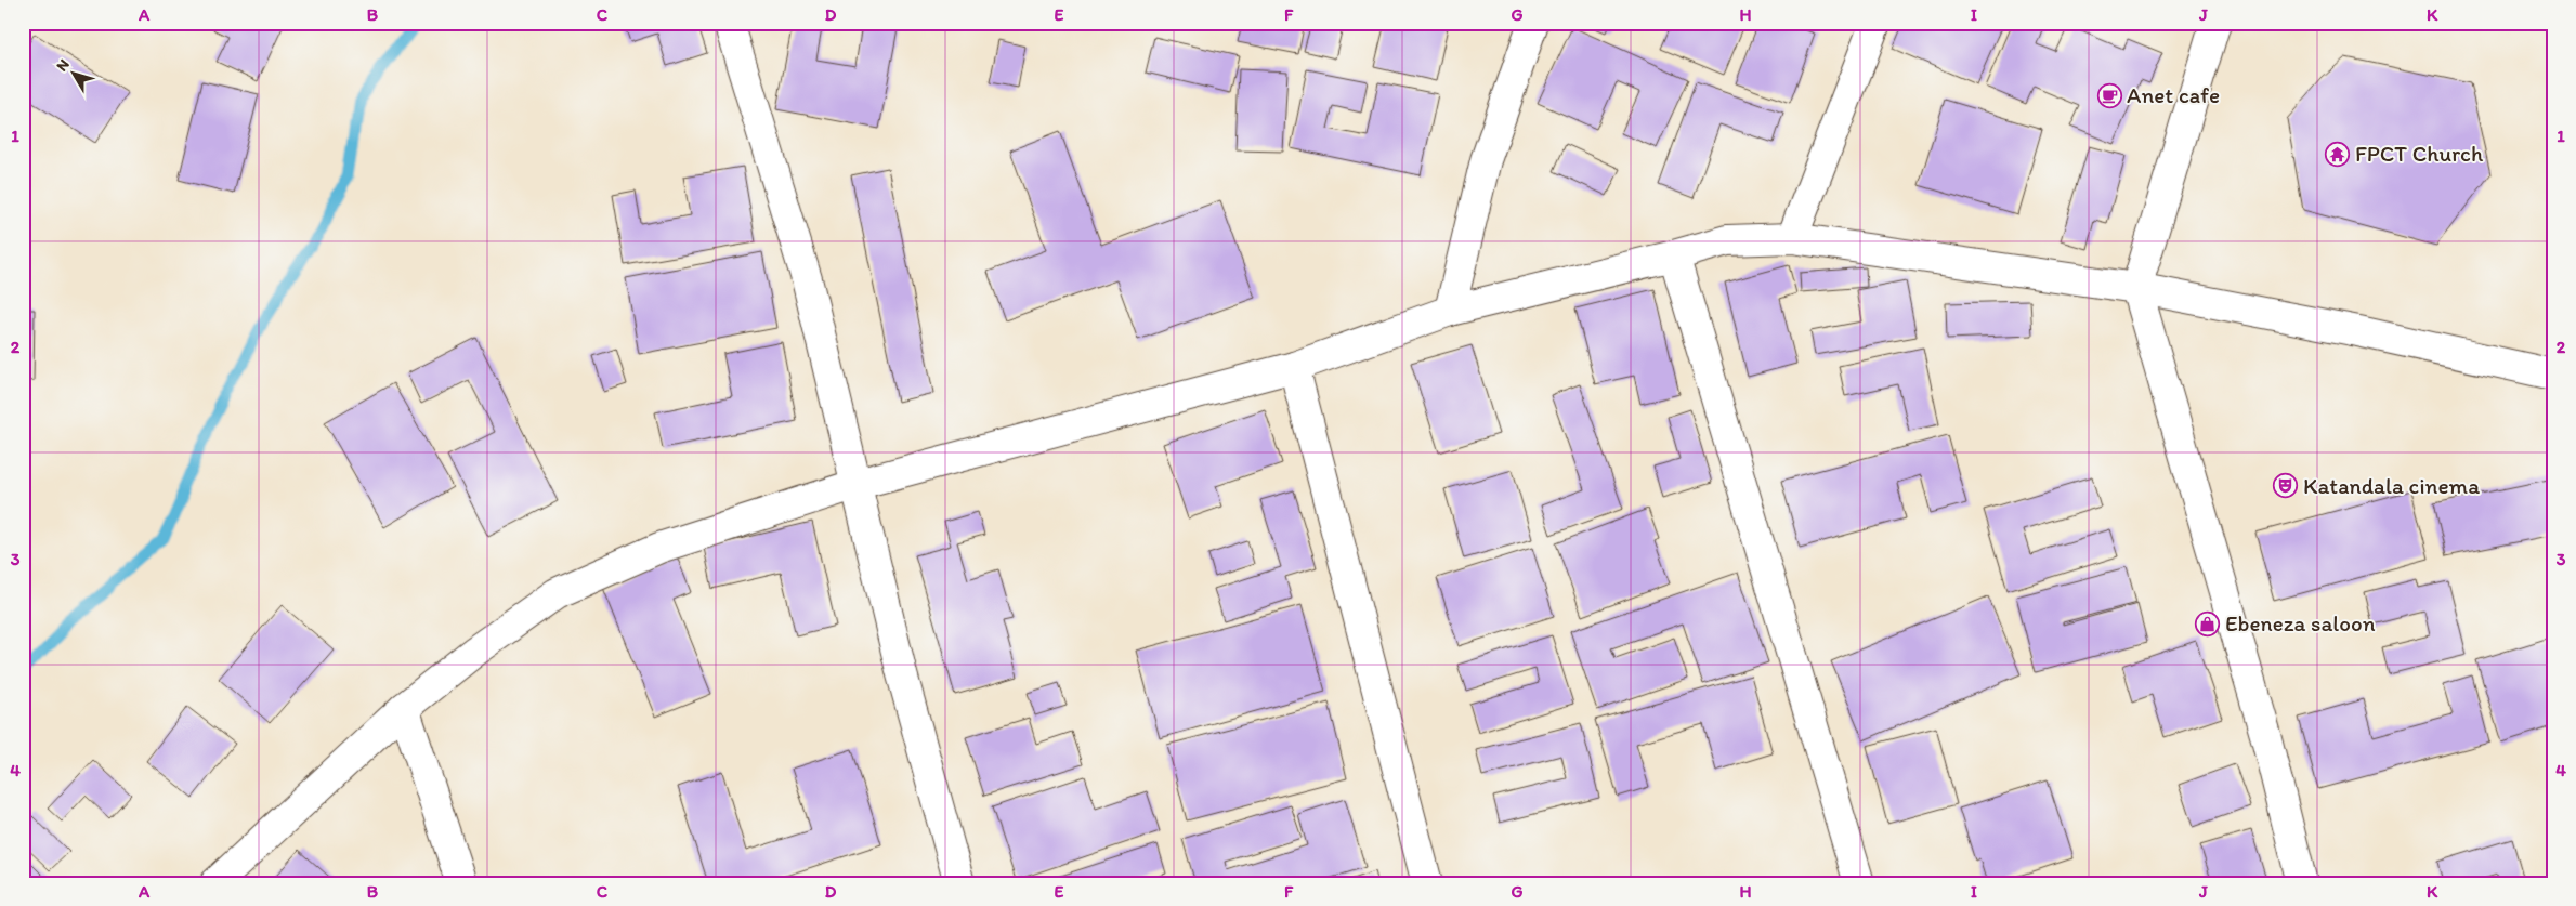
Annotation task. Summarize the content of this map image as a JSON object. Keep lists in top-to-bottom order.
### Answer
{
  "places": {
    "cafe": ["Anet cafe"],
    "temple": ["FPCT Church"],
    "theatre": ["Katandala cinema"],
    "shop": ["Ebeneza saloon"]
  },
  "north": "top left",
  "grid": {
    "columns": [
      "A",
      "B",
      "C",
      "D",
      "E",
      "F",
      "G",
      "H",
      "I",
      "J",
      "K"
    ],
    "rows": [
      "1",
      "2",
      "3",
      "4"
    ]
  }
}
